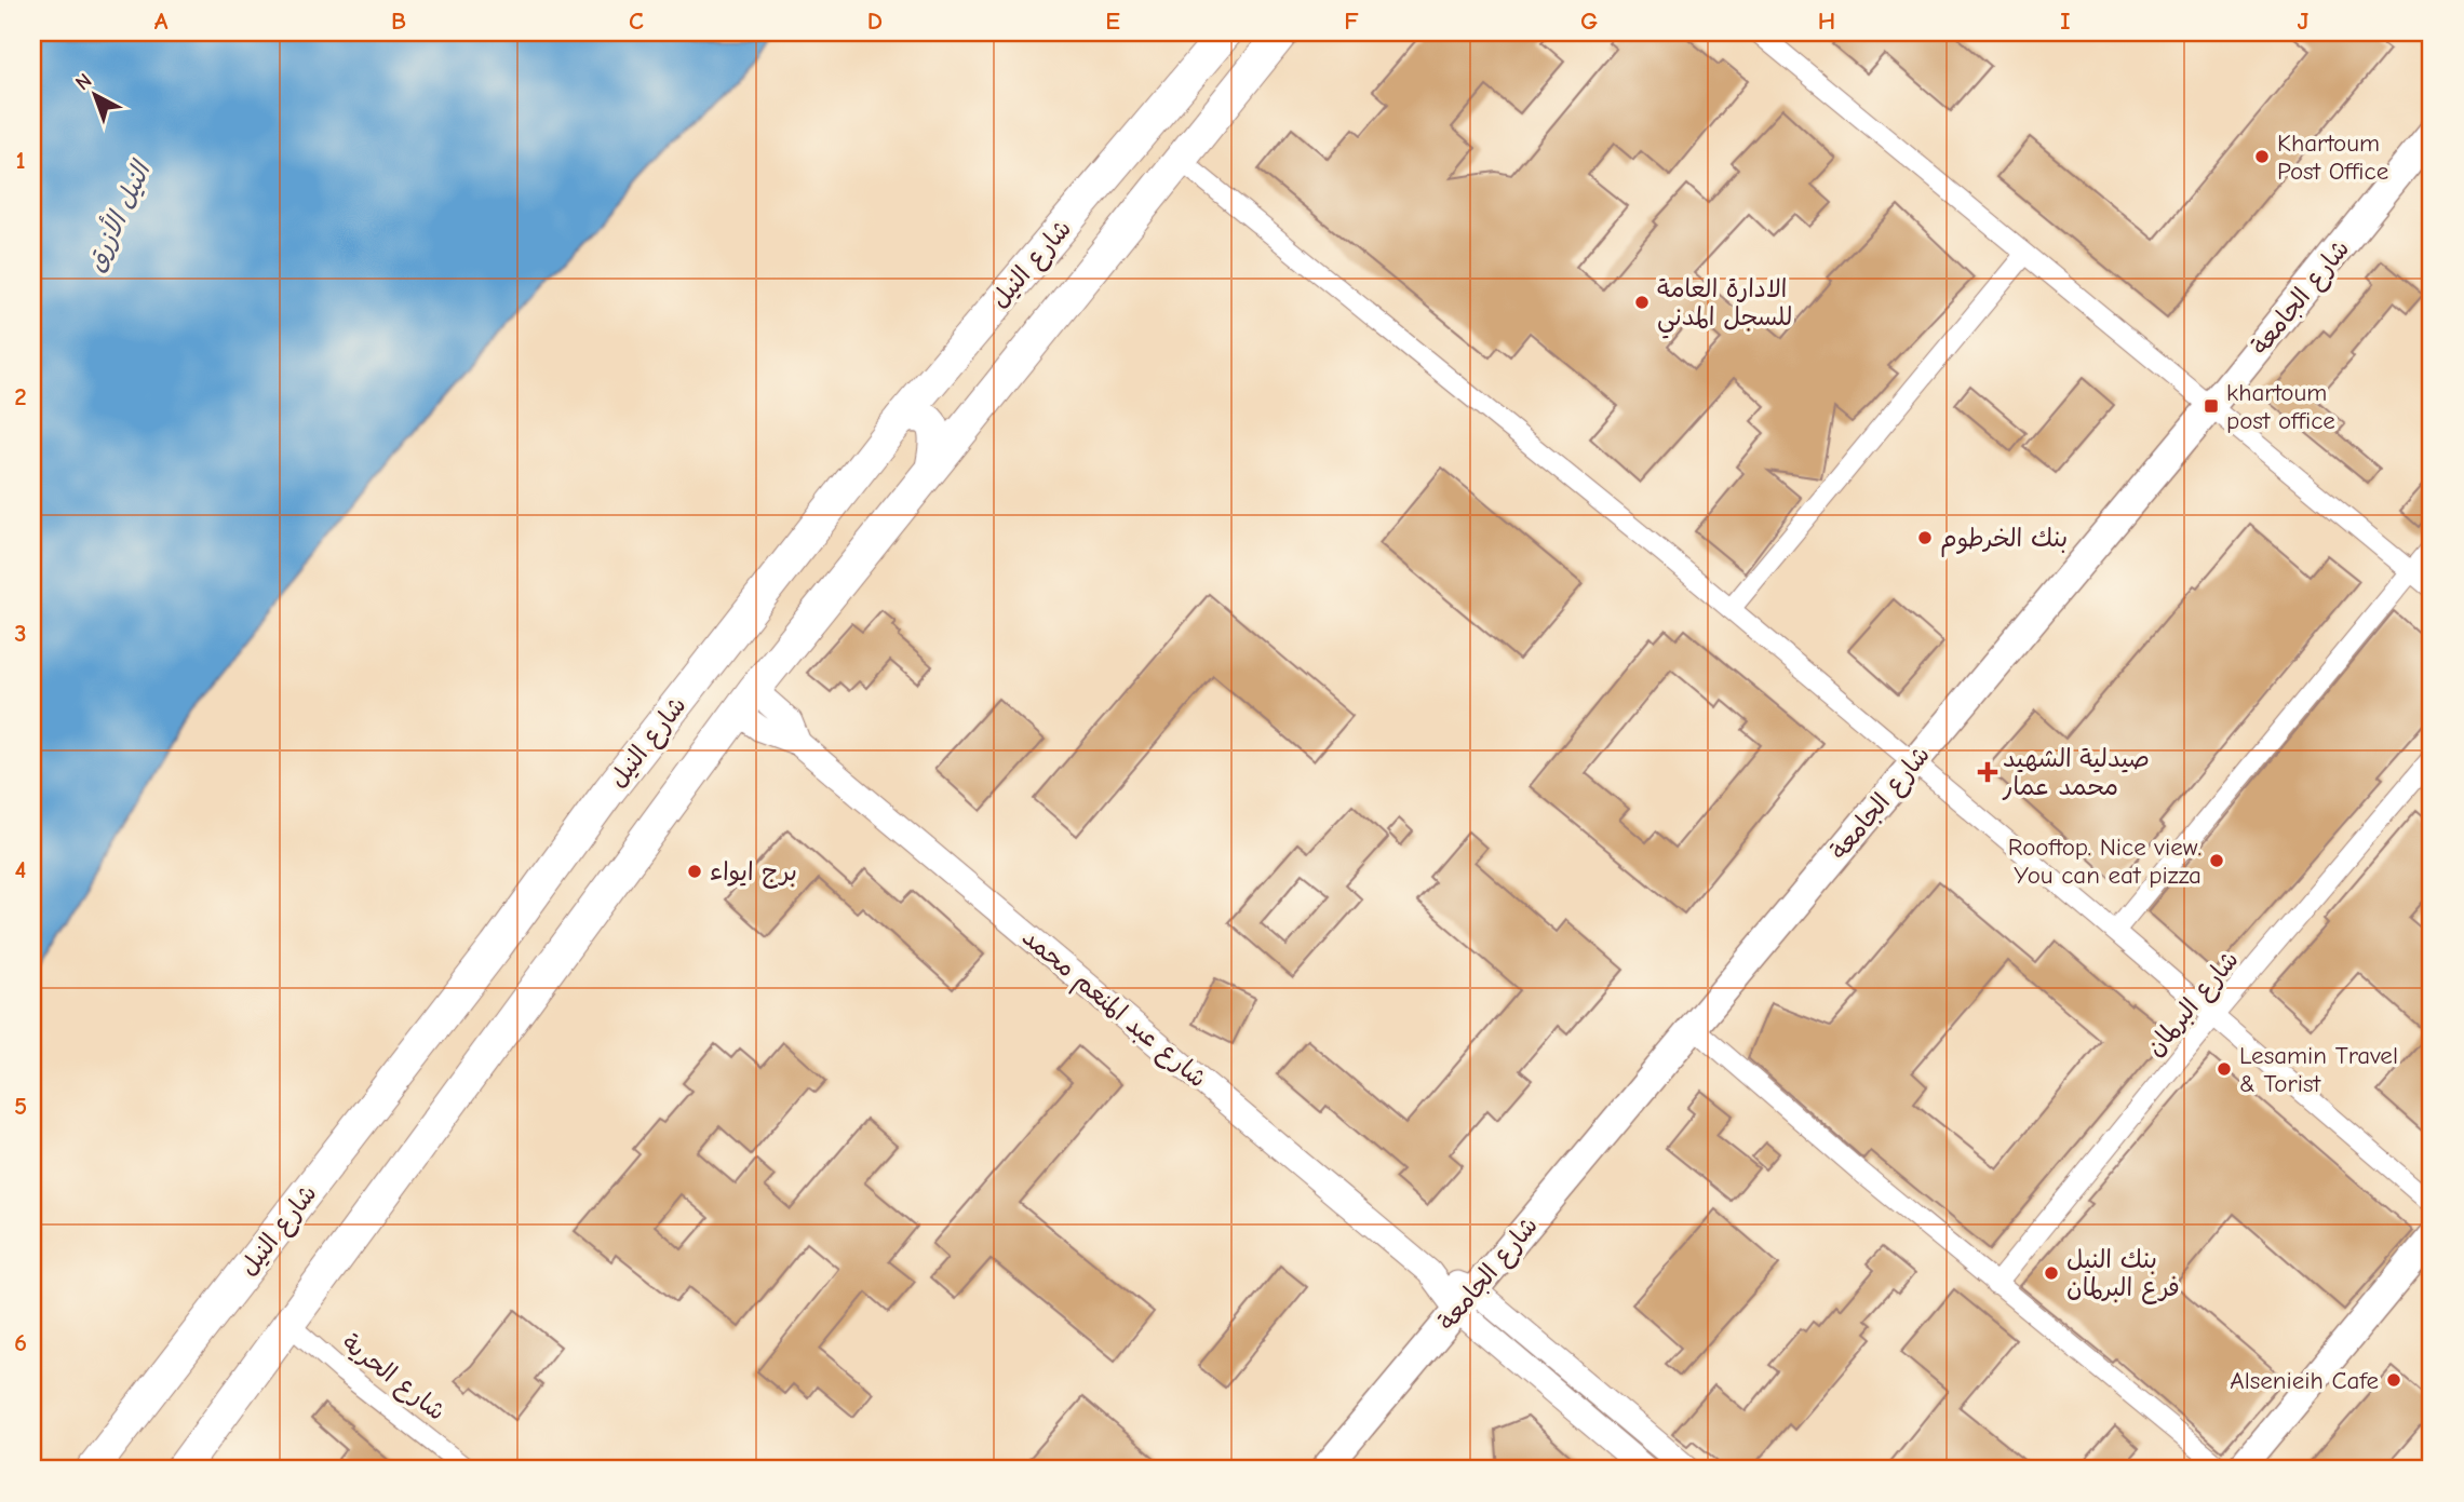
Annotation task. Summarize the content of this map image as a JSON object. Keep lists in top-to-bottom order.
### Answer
{
  "streets": {
    "main road": ["شارع النيل", "شارع الجامعة"],
    "street": ["شارع البرلمان", "شارع عبد المنعم محمد", "شارع الحرية"]
  },
  "crossings": [
    ["شارع النيل", "شارع عبد المنعم محمد"],
    ["شارع النيل", "شارع الحرية"],
    ["شارع الجامعة", "شارع عبد المنعم محمد"]
  ],
  "water": ["النيل الأزرق"],
  "places": {
    "other": [
      "Khartoum Post Office",
      "الادارة العامة للسجل المدني",
      "بنك الخرطوم",
      "Rooftop. Nice view. You can eat pizza",
      "برج ايواء",
      "Lesamin Travel & Torist",
      "بنك النيل فرع البرلمان",
      "Alsenieih Cafe"
    ],
    "transit": ["khartoum post office"],
    "health": ["صيدلية الشهيد محمد عمار"]
  },
  "north": "top left",
  "grid": {
    "columns": [
      "A",
      "B",
      "C",
      "D",
      "E",
      "F",
      "G",
      "H",
      "I",
      "J"
    ],
    "rows": [
      "1",
      "2",
      "3",
      "4",
      "5",
      "6"
    ]
  }
}
